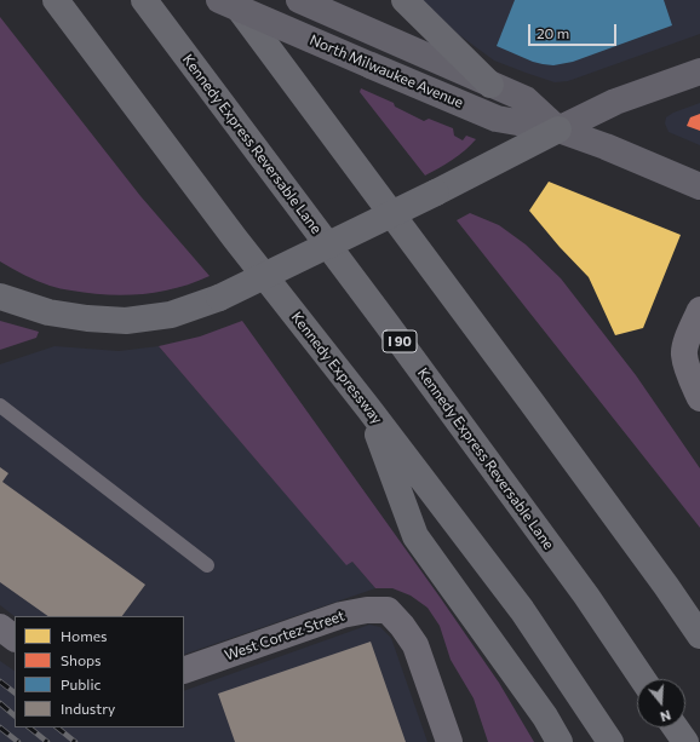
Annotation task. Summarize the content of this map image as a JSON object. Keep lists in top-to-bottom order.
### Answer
{
  "streets": {
    "highway": ["Kennedy Express Reversable Lane", "I 90", "Kennedy Expressway"],
    "main road": ["North Milwaukee Avenue"],
    "street": ["West Cortez Street"]
  },
  "legend": [
    "Homes",
    "Shops",
    "Public",
    "Industry"
  ],
  "scale_bar": "20 m",
  "north": "bottom"
}
